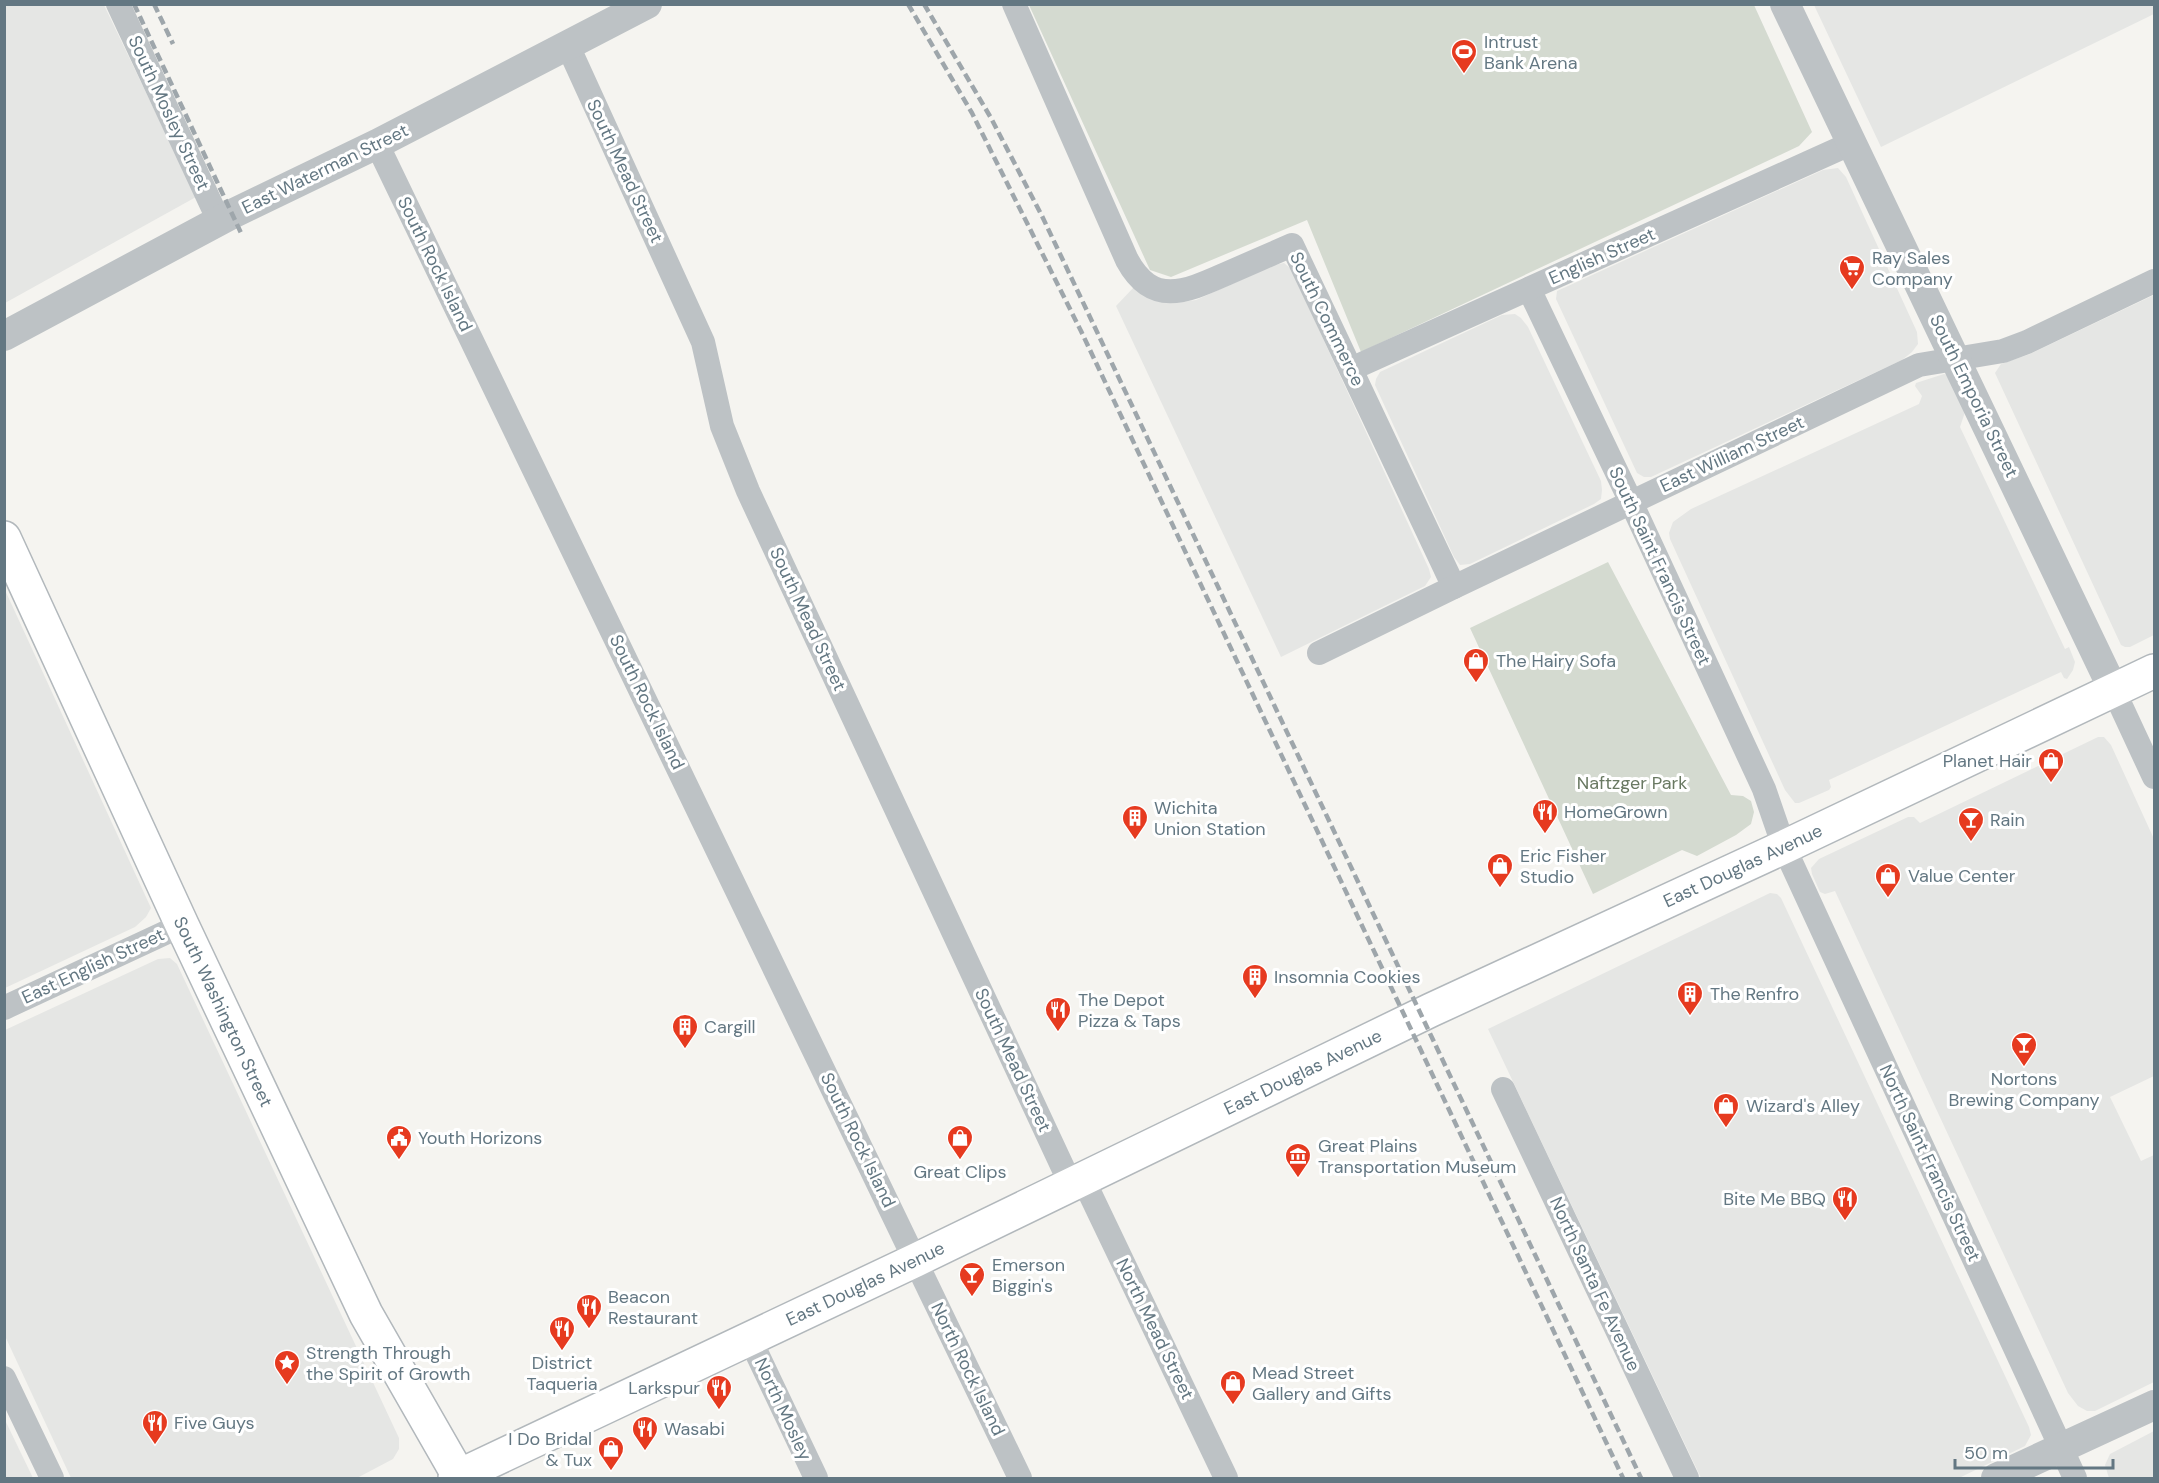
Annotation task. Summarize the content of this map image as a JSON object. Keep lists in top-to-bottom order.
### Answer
{
  "streets": {
    "main road": ["East Douglas Avenue", "South Washington Street"],
    "street": [
      "South Mosley Street",
      "East Waterman Street",
      "South Mead Street",
      "English Street",
      "South Rock Island",
      "South Commerce",
      "South Emporia Street",
      "East William Street",
      "South Saint Francis Street",
      "East English Street",
      "North Saint Francis Street",
      "North Santa Fe Avenue",
      "North Mead Street",
      "North Rock Island",
      "North Mosley"
    ]
  },
  "crossings": [
    ["South Mosley Street", "East Waterman Street"],
    ["East Waterman Street", "South Mead Street"],
    ["East Waterman Street", "South Rock Island"],
    ["South Mead Street", "East Douglas Avenue"],
    ["South Mead Street", "North Mead Street"],
    ["English Street", "South Commerce"],
    ["English Street", "South Emporia Street"],
    ["English Street", "South Saint Francis Street"],
    ["South Rock Island", "East Douglas Avenue"],
    ["South Rock Island", "North Rock Island"],
    ["South Commerce", "East William Street"],
    ["South Emporia Street", "East William Street"],
    ["South Emporia Street", "East Douglas Avenue"],
    ["East William Street", "South Saint Francis Street"],
    ["South Saint Francis Street", "East Douglas Avenue"],
    ["South Saint Francis Street", "North Saint Francis Street"],
    ["East Douglas Avenue", "South Washington Street"],
    ["East Douglas Avenue", "North Saint Francis Street"],
    ["East Douglas Avenue", "North Mead Street"],
    ["East Douglas Avenue", "North Rock Island"],
    ["East Douglas Avenue", "North Mosley"],
    ["East English Street", "South Washington Street"]
  ],
  "parks": ["Naftzger Park"],
  "places": {
    "sports": ["Intrust Bank Arena"],
    "supermarket": ["Ray Sales Company"],
    "shop": [
      "The Hairy Sofa",
      "Planet Hair",
      "Eric Fisher Studio",
      "Value Center",
      "Wizard's Alley",
      "Great Clips",
      "Mead Street Gallery and Gifts",
      "I Do Bridal & Tux"
    ],
    "restaurant": [
      "HomeGrown",
      "The Depot Pizza & Taps",
      "Bite Me BBQ",
      "Beacon Restaurant",
      "District Taqueria",
      "Larkspur",
      "Five Guys",
      "Wasabi"
    ],
    "building": [
      "Wichita Union Station",
      "Insomnia Cookies",
      "The Renfro",
      "Cargill"
    ],
    "bar": ["Rain", "Nortons Brewing Company", "Emerson Biggin's"],
    "public building": ["Youth Horizons"],
    "museum": ["Great Plains Transportation Museum"],
    "place": ["Strength Through the Spirit of Growth"]
  },
  "scale_bar": "50 m"
}
